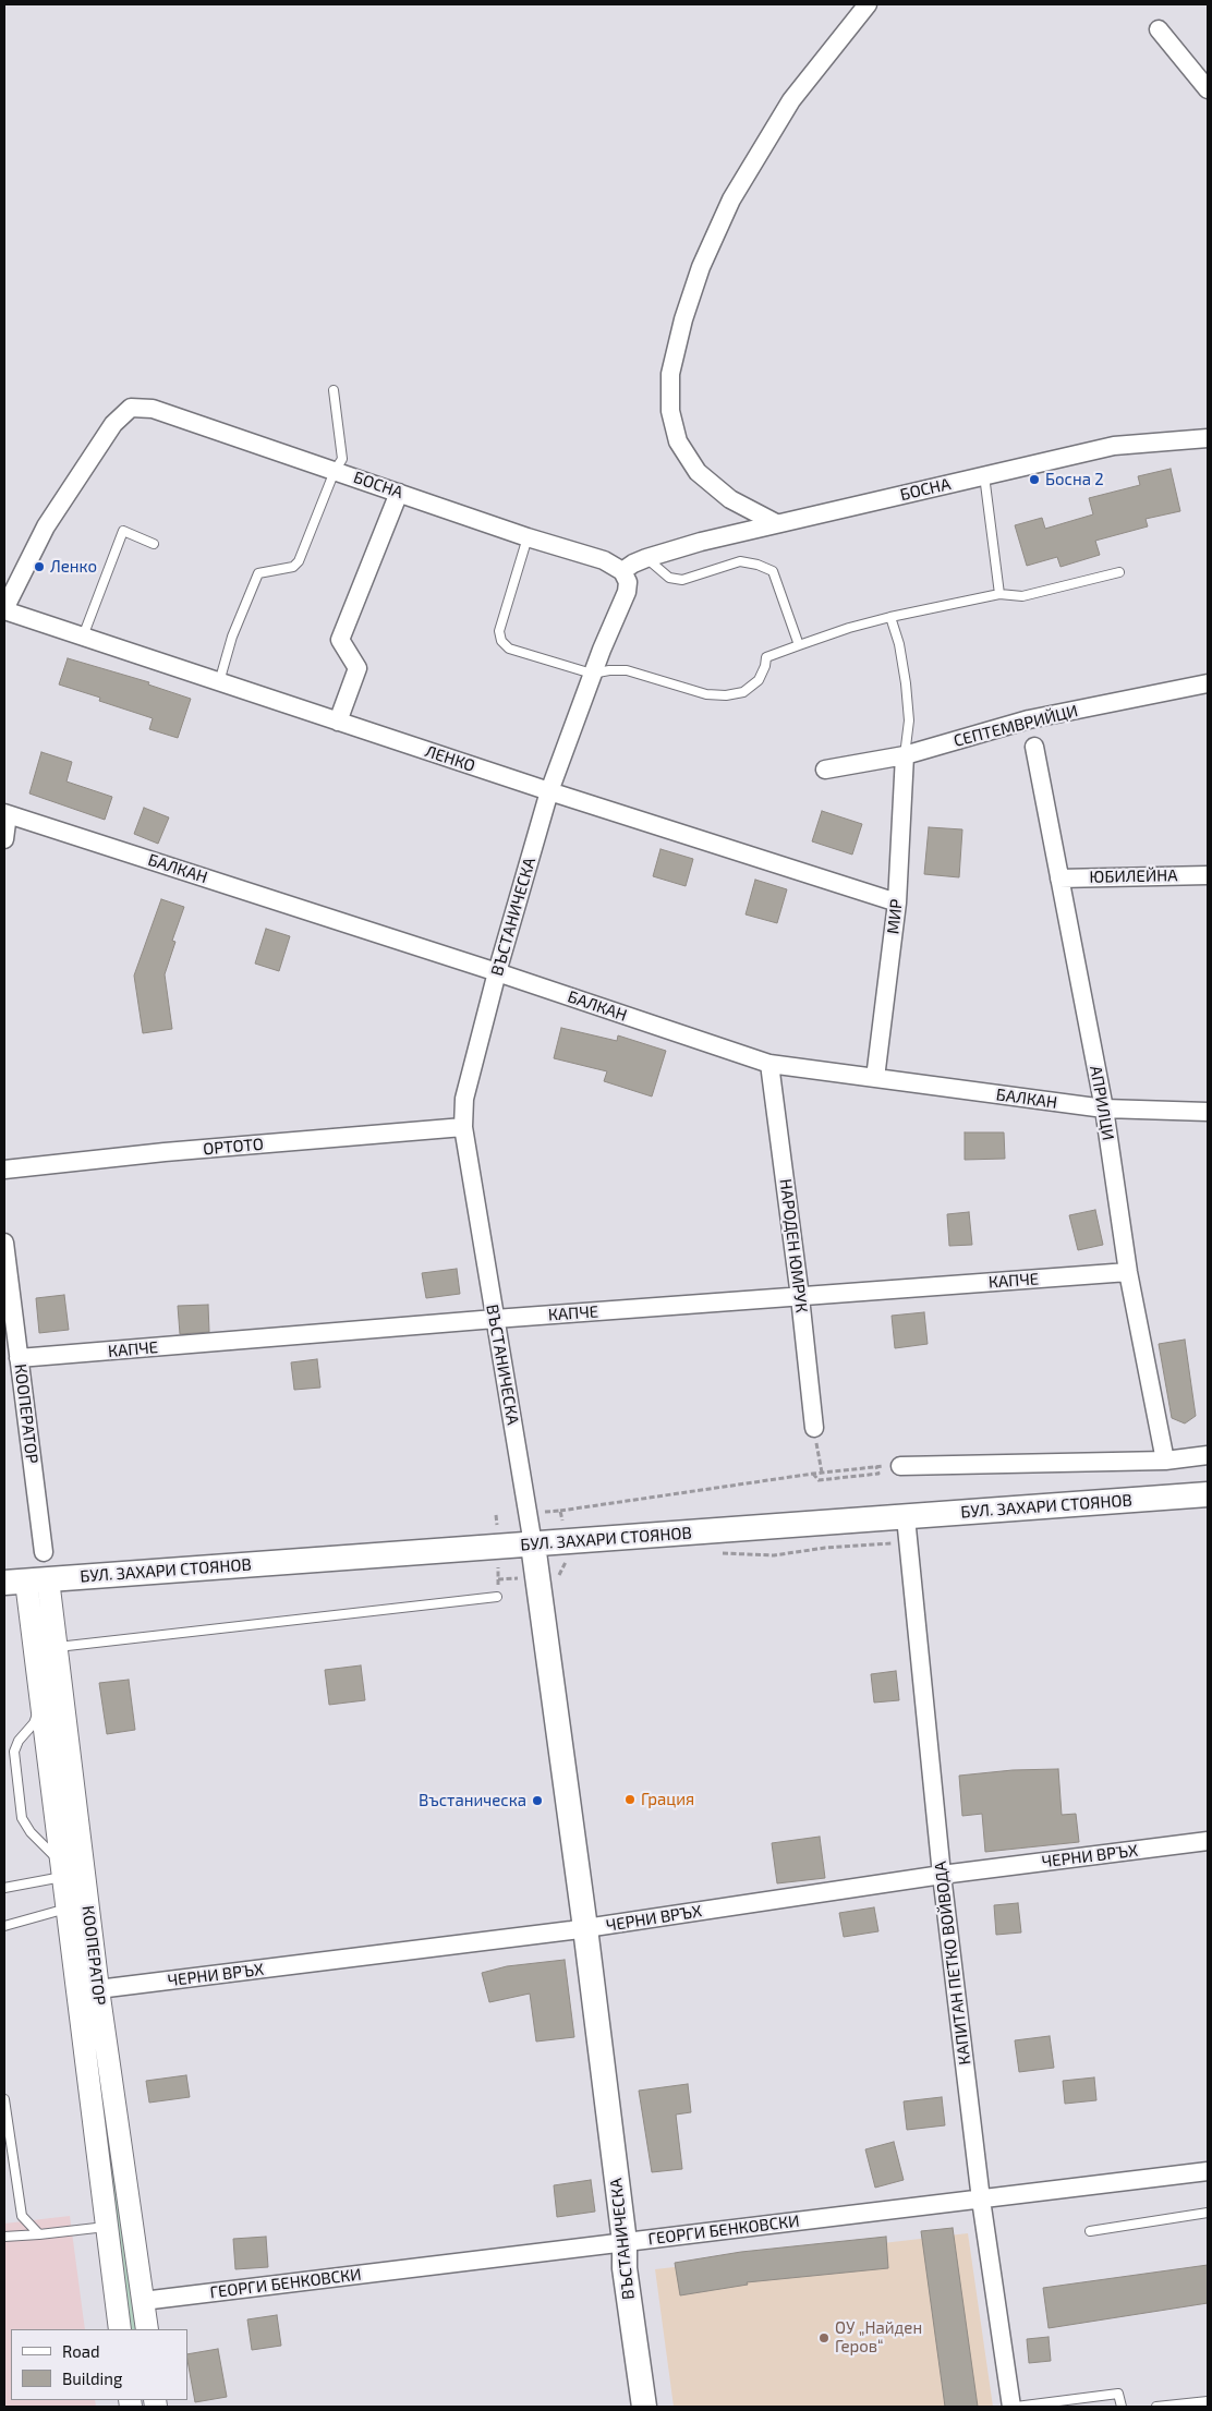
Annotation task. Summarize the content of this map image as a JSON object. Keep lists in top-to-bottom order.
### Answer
{
  "streets": {
    "main road": ["ВЪСТАНИЧЕСКА", "БУЛ. ЗАХАРИ СТОЯНОВ"],
    "street": [
      "БОСНА",
      "СЕПТЕМВРИЙЦИ",
      "ЛЕНКО",
      "БАЛКАН",
      "ЮБИЛЕЙНА",
      "МИР",
      "АПРИЛЦИ",
      "ОРТОТО",
      "НАРОДЕН ЮМРУК",
      "КАПЧЕ",
      "КООПЕРАТОР",
      "ЧЕРНИ ВРЪХ",
      "КАПИТАН ПЕТКО ВОЙВОДА",
      "ГЕОРГИ БЕНКОВСКИ"
    ]
  },
  "crossings": [
    ["БОСНА", "ЛЕНКО"],
    ["БОСНА", "ВЪСТАНИЧЕСКА"],
    ["СЕПТЕМВРИЙЦИ", "МИР"],
    ["ЛЕНКО", "ВЪСТАНИЧЕСКА"],
    ["ЛЕНКО", "МИР"],
    ["БАЛКАН", "ВЪСТАНИЧЕСКА"],
    ["БАЛКАН", "МИР"],
    ["БАЛКАН", "АПРИЛЦИ"],
    ["БАЛКАН", "НАРОДЕН ЮМРУК"],
    ["ЮБИЛЕЙНА", "АПРИЛЦИ"],
    ["ВЪСТАНИЧЕСКА", "ОРТОТО"],
    ["ВЪСТАНИЧЕСКА", "КАПЧЕ"],
    ["ВЪСТАНИЧЕСКА", "БУЛ. ЗАХАРИ СТОЯНОВ"],
    ["ВЪСТАНИЧЕСКА", "ЧЕРНИ ВРЪХ"],
    ["ВЪСТАНИЧЕСКА", "ГЕОРГИ БЕНКОВСКИ"],
    ["АПРИЛЦИ", "КАПЧЕ"],
    ["НАРОДЕН ЮМРУК", "КАПЧЕ"],
    ["КАПЧЕ", "КООПЕРАТОР"],
    ["КООПЕРАТОР", "БУЛ. ЗАХАРИ СТОЯНОВ"],
    ["КООПЕРАТОР", "ЧЕРНИ ВРЪХ"],
    ["КООПЕРАТОР", "ГЕОРГИ БЕНКОВСКИ"],
    ["БУЛ. ЗАХАРИ СТОЯНОВ", "КАПИТАН ПЕТКО ВОЙВОДА"],
    ["ЧЕРНИ ВРЪХ", "КАПИТАН ПЕТКО ВОЙВОДА"],
    ["КАПИТАН ПЕТКО ВОЙВОДА", "ГЕОРГИ БЕНКОВСКИ"]
  ],
  "places": [
    "Босна 2",
    "Ленко",
    "Грация",
    "Въстаническа",
    "ОУ „Найден Геров“"
  ],
  "legend": ["Road", "Building"]
}
